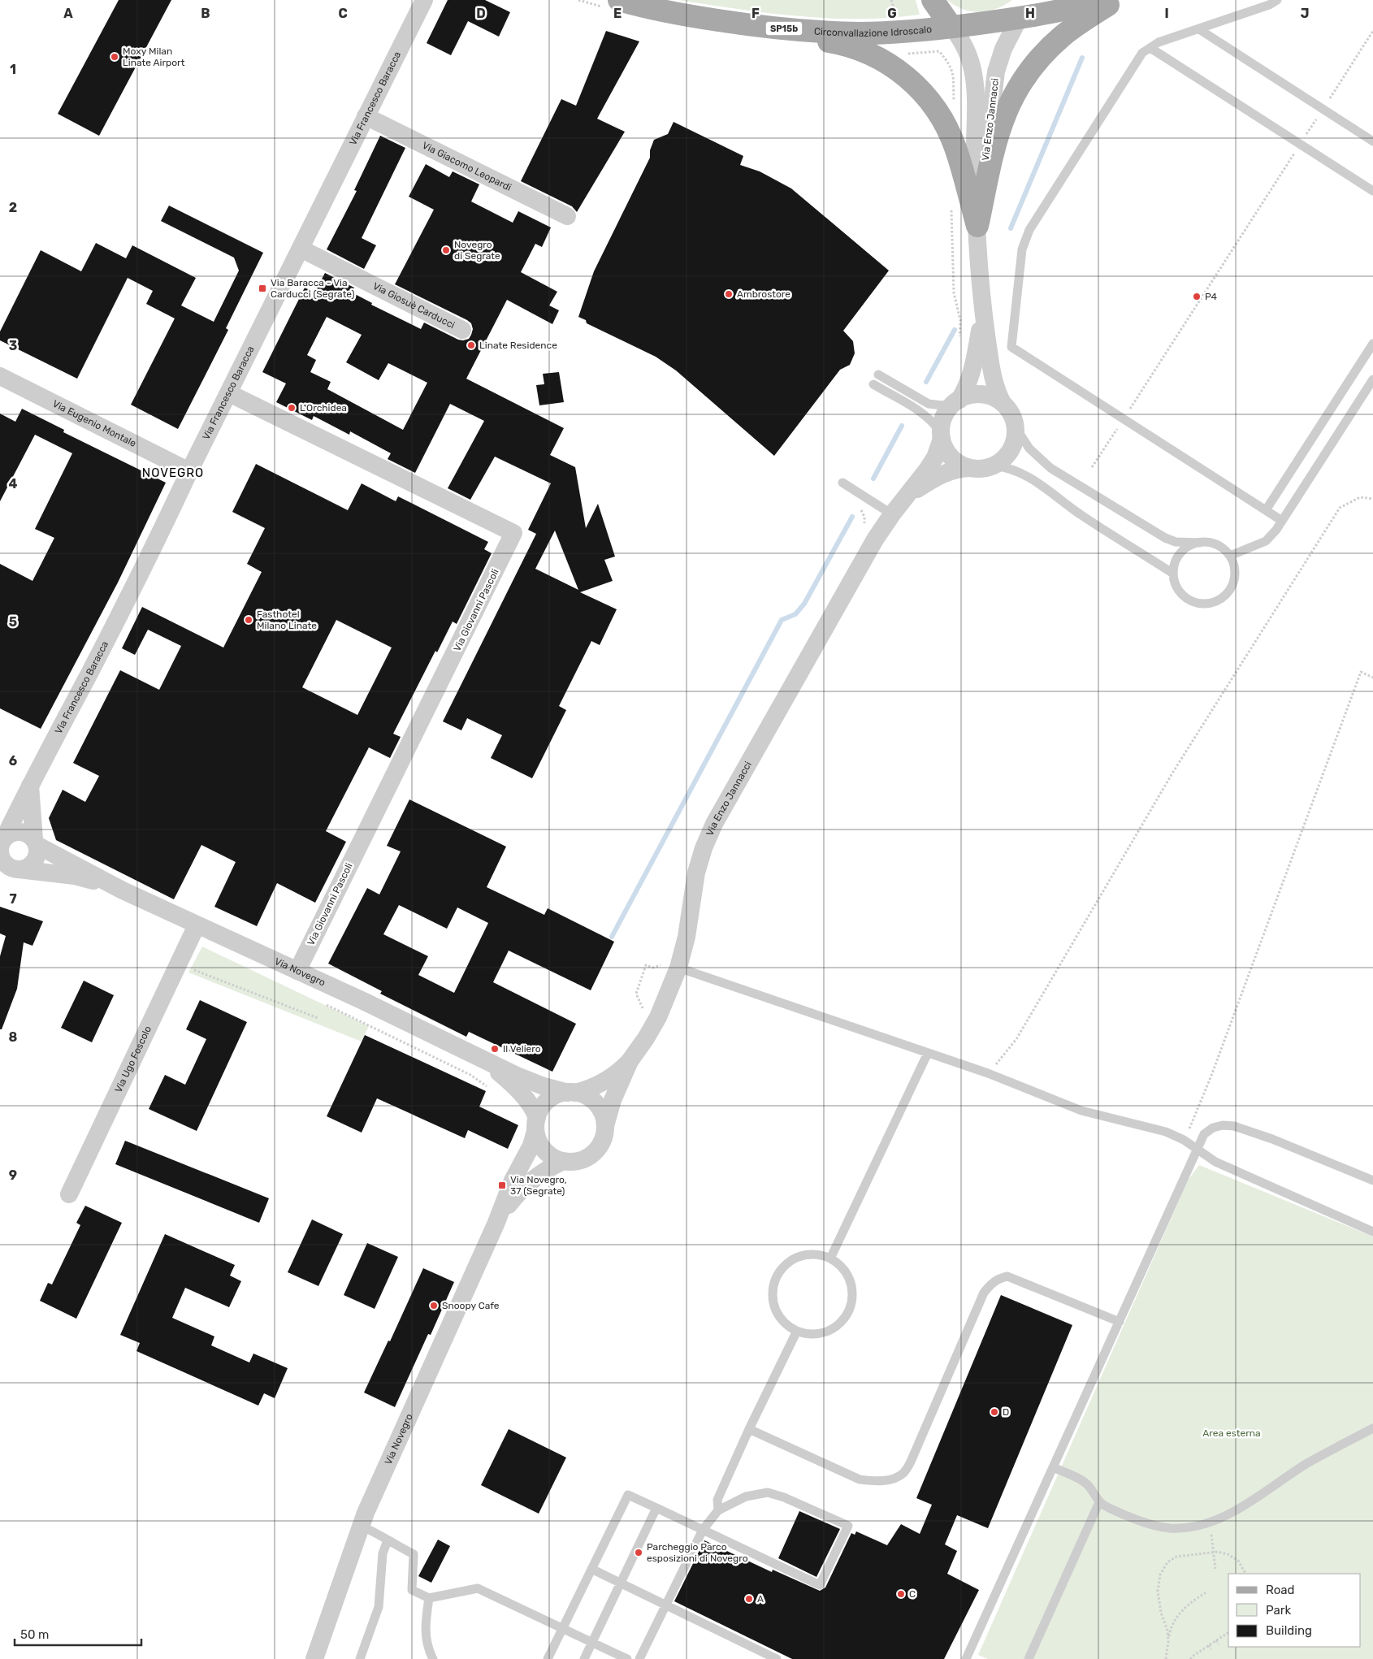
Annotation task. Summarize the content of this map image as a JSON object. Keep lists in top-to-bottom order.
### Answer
{
  "streets": {
    "main road": ["SP15b", "Circonvallazione Idroscalo"],
    "street": [
      "Via Francesco Baracca",
      "Via Enzo Jannacci",
      "Via Giacomo Leopardi",
      "Via Giosuè Carducci",
      "Via Eugenio Montale",
      "Via Giovanni Pascoli",
      "Via Novegro",
      "Via Ugo Foscolo"
    ]
  },
  "crossings": [
    ["Circonvallazione Idroscalo", "Via Enzo Jannacci"],
    ["Via Francesco Baracca", "Via Giacomo Leopardi"],
    ["Via Francesco Baracca", "Via Giosuè Carducci"],
    ["Via Francesco Baracca", "Via Eugenio Montale"],
    ["Via Francesco Baracca", "Via Giovanni Pascoli"],
    ["Via Francesco Baracca", "Via Novegro"],
    ["Via Enzo Jannacci", "Via Novegro"],
    ["Via Giovanni Pascoli", "Via Novegro"],
    ["Via Novegro", "Via Ugo Foscolo"]
  ],
  "districts": ["NOVEGRO"],
  "parks": ["Area esterna"],
  "places": {
    "other": [
      "Moxy Milan Linate Airport",
      "Novegro di Segrate",
      "Ambrostore",
      "P4",
      "Linate Residence",
      "L'Orchidea",
      "Fasthotel Milano Linate",
      "Il Veliero",
      "Snoopy Cafe",
      "D",
      "Parcheggio Parco esposizioni di Novegro",
      "C",
      "A"
    ],
    "transit": ["Via Baracca - Via Carducci (Segrate)", "Via Novegro, 37 (Segrate)"]
  },
  "legend": ["Road", "Park", "Building"],
  "scale_bar": "50 m",
  "grid": {
    "columns": [
      "A",
      "B",
      "C",
      "D",
      "E",
      "F",
      "G",
      "H",
      "I",
      "J"
    ],
    "rows": [
      "1",
      "2",
      "3",
      "4",
      "5",
      "6",
      "7",
      "8",
      "9"
    ]
  }
}
